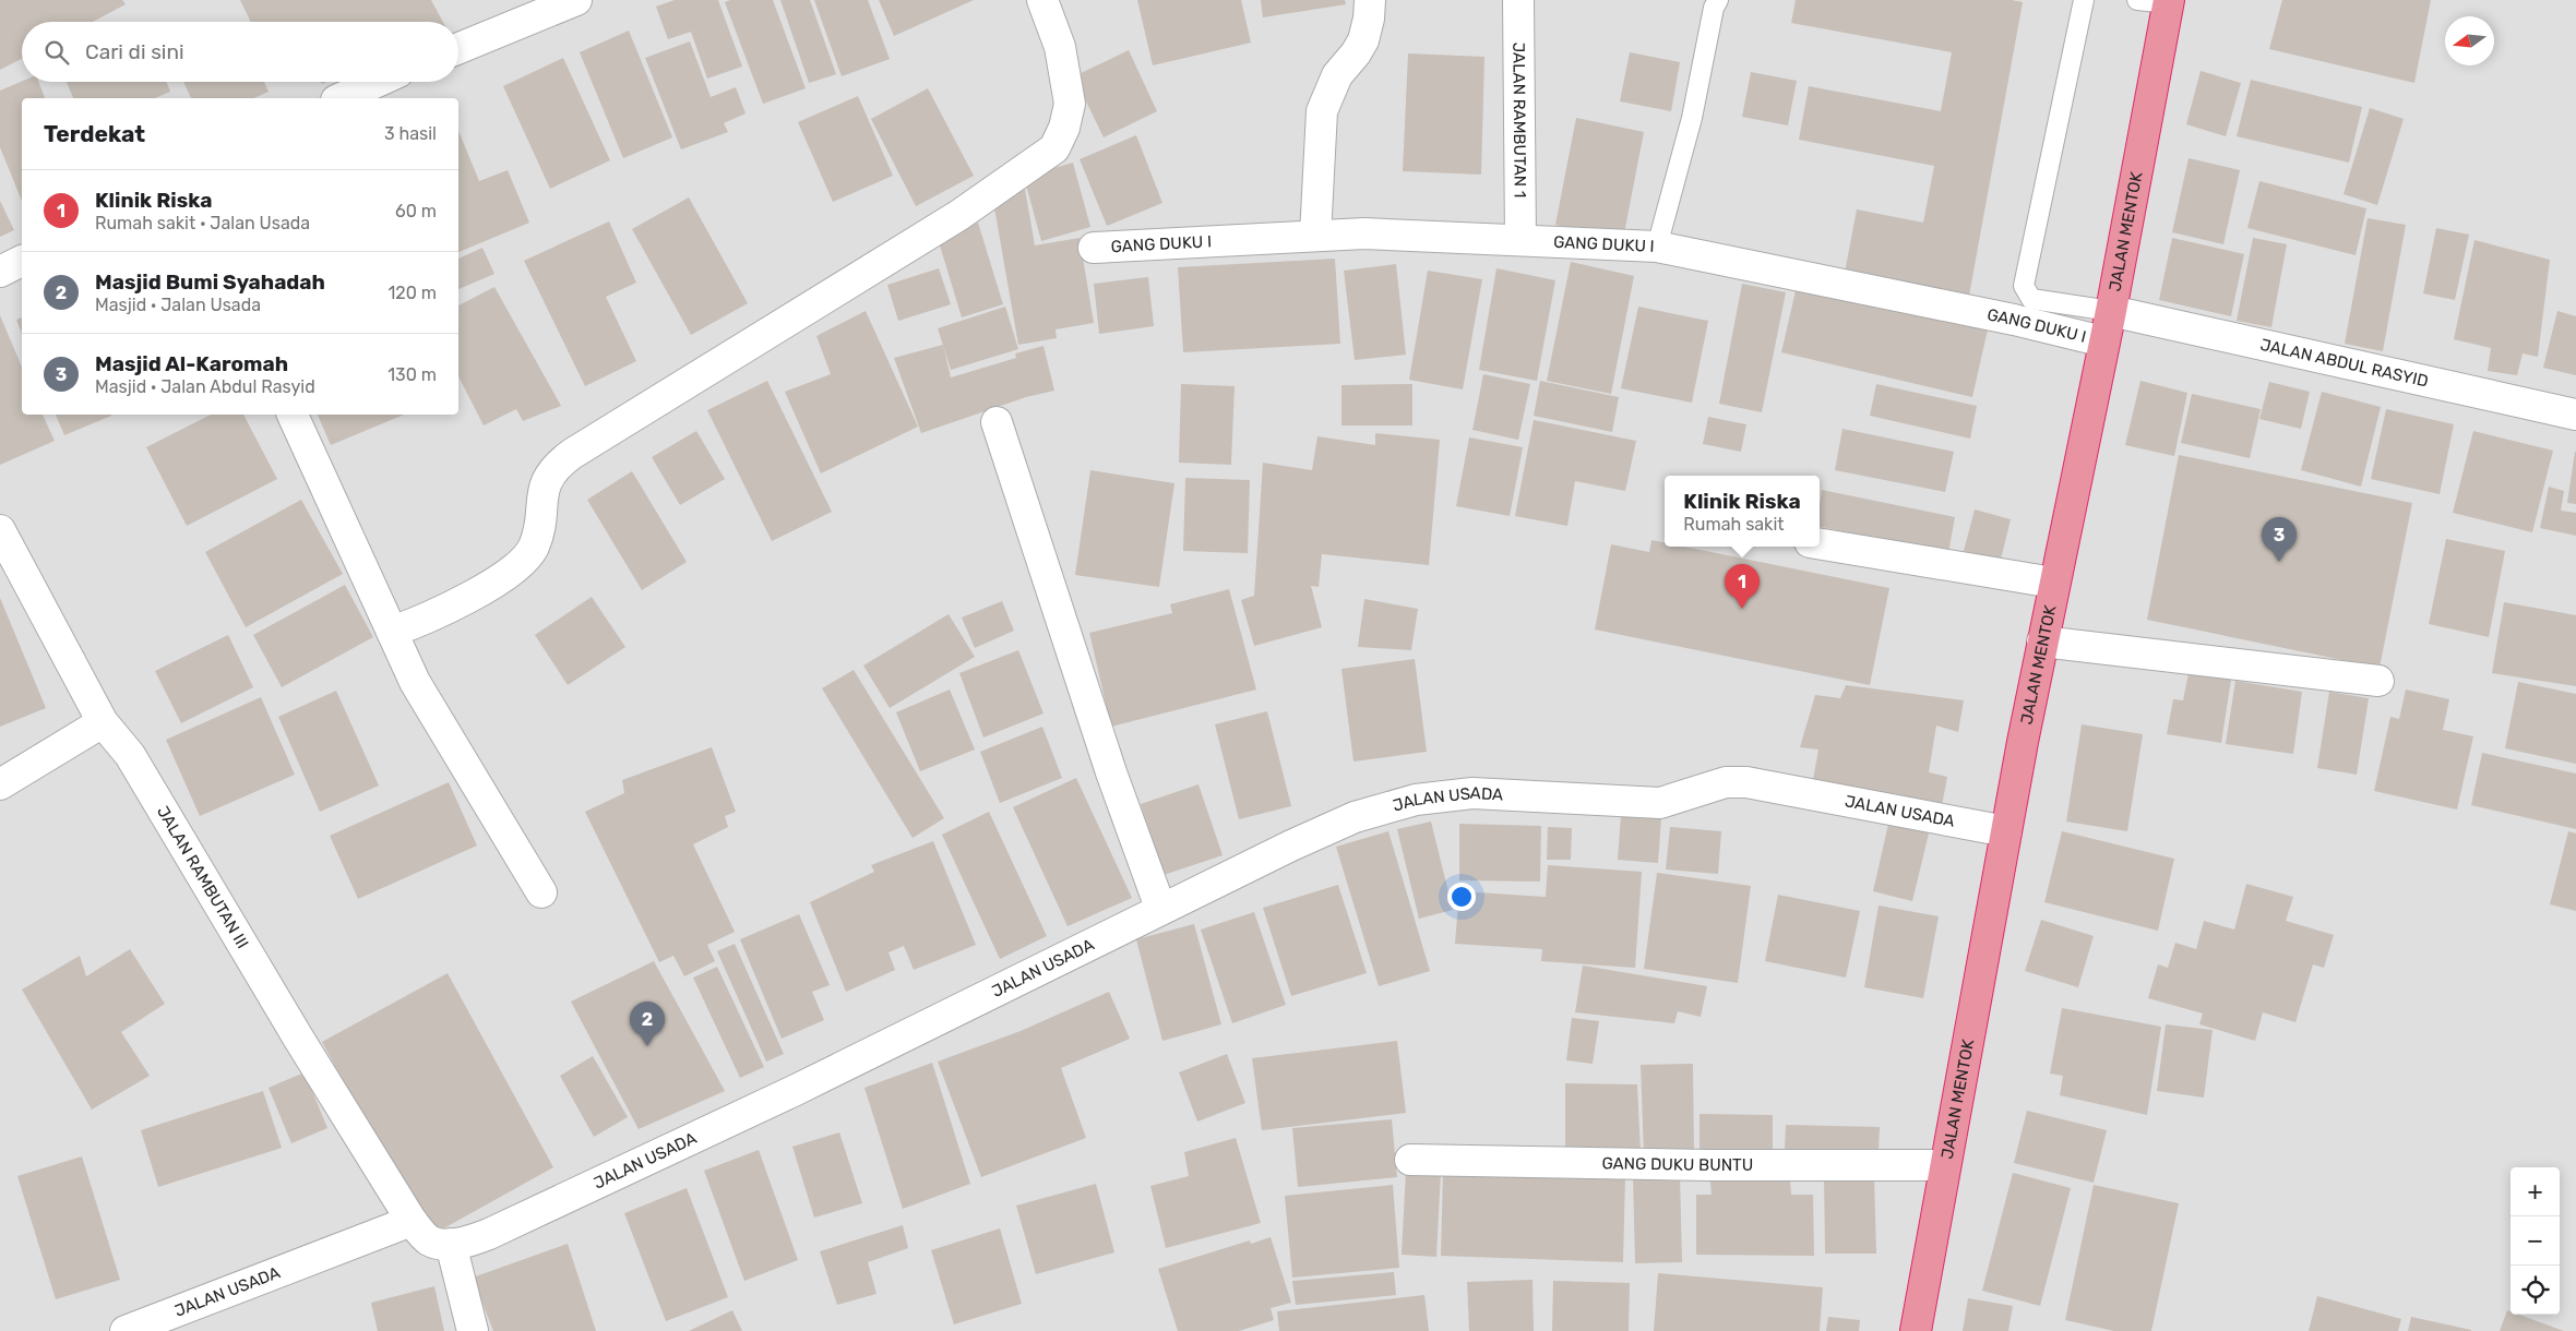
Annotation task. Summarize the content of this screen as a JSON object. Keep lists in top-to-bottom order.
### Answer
{
  "streets": {
    "highway": ["JALAN MENTOK"],
    "street": [
      "JALAN RAMBUTAN 1",
      "GANG DUKU I",
      "JALAN ABDUL RASYID",
      "JALAN USADA",
      "JALAN RAMBUTAN III",
      "GANG DUKU BUNTU"
    ]
  },
  "crossings": [
    ["JALAN RAMBUTAN 1", "GANG DUKU I"],
    ["JALAN MENTOK", "GANG DUKU I"],
    ["JALAN MENTOK", "JALAN ABDUL RASYID"],
    ["JALAN MENTOK", "JALAN USADA"],
    ["JALAN MENTOK", "GANG DUKU BUNTU"],
    ["JALAN USADA", "JALAN RAMBUTAN III"]
  ],
  "north": "left",
  "page": {
    "search": "Cari di sini",
    "heading": ["Terdekat", "3 hasil"],
    "list": [
      {
        "mark": "1",
        "name": "Klinik Riska",
        "note": "Rumah sakit · Jalan Usada",
        "value": "60 m"
      },
      {
        "mark": "2",
        "name": "Masjid Bumi Syahadah",
        "note": "Masjid · Jalan Usada",
        "value": "120 m"
      },
      {
        "mark": "3",
        "name": "Masjid Al-Karomah",
        "note": "Masjid · Jalan Abdul Rasyid",
        "value": "130 m"
      }
    ],
    "popup": ["Klinik Riska", "Rumah sakit"],
    "pins": ["3", "1", "2"],
    "map_buttons": ["+", "−"]
  }
}
